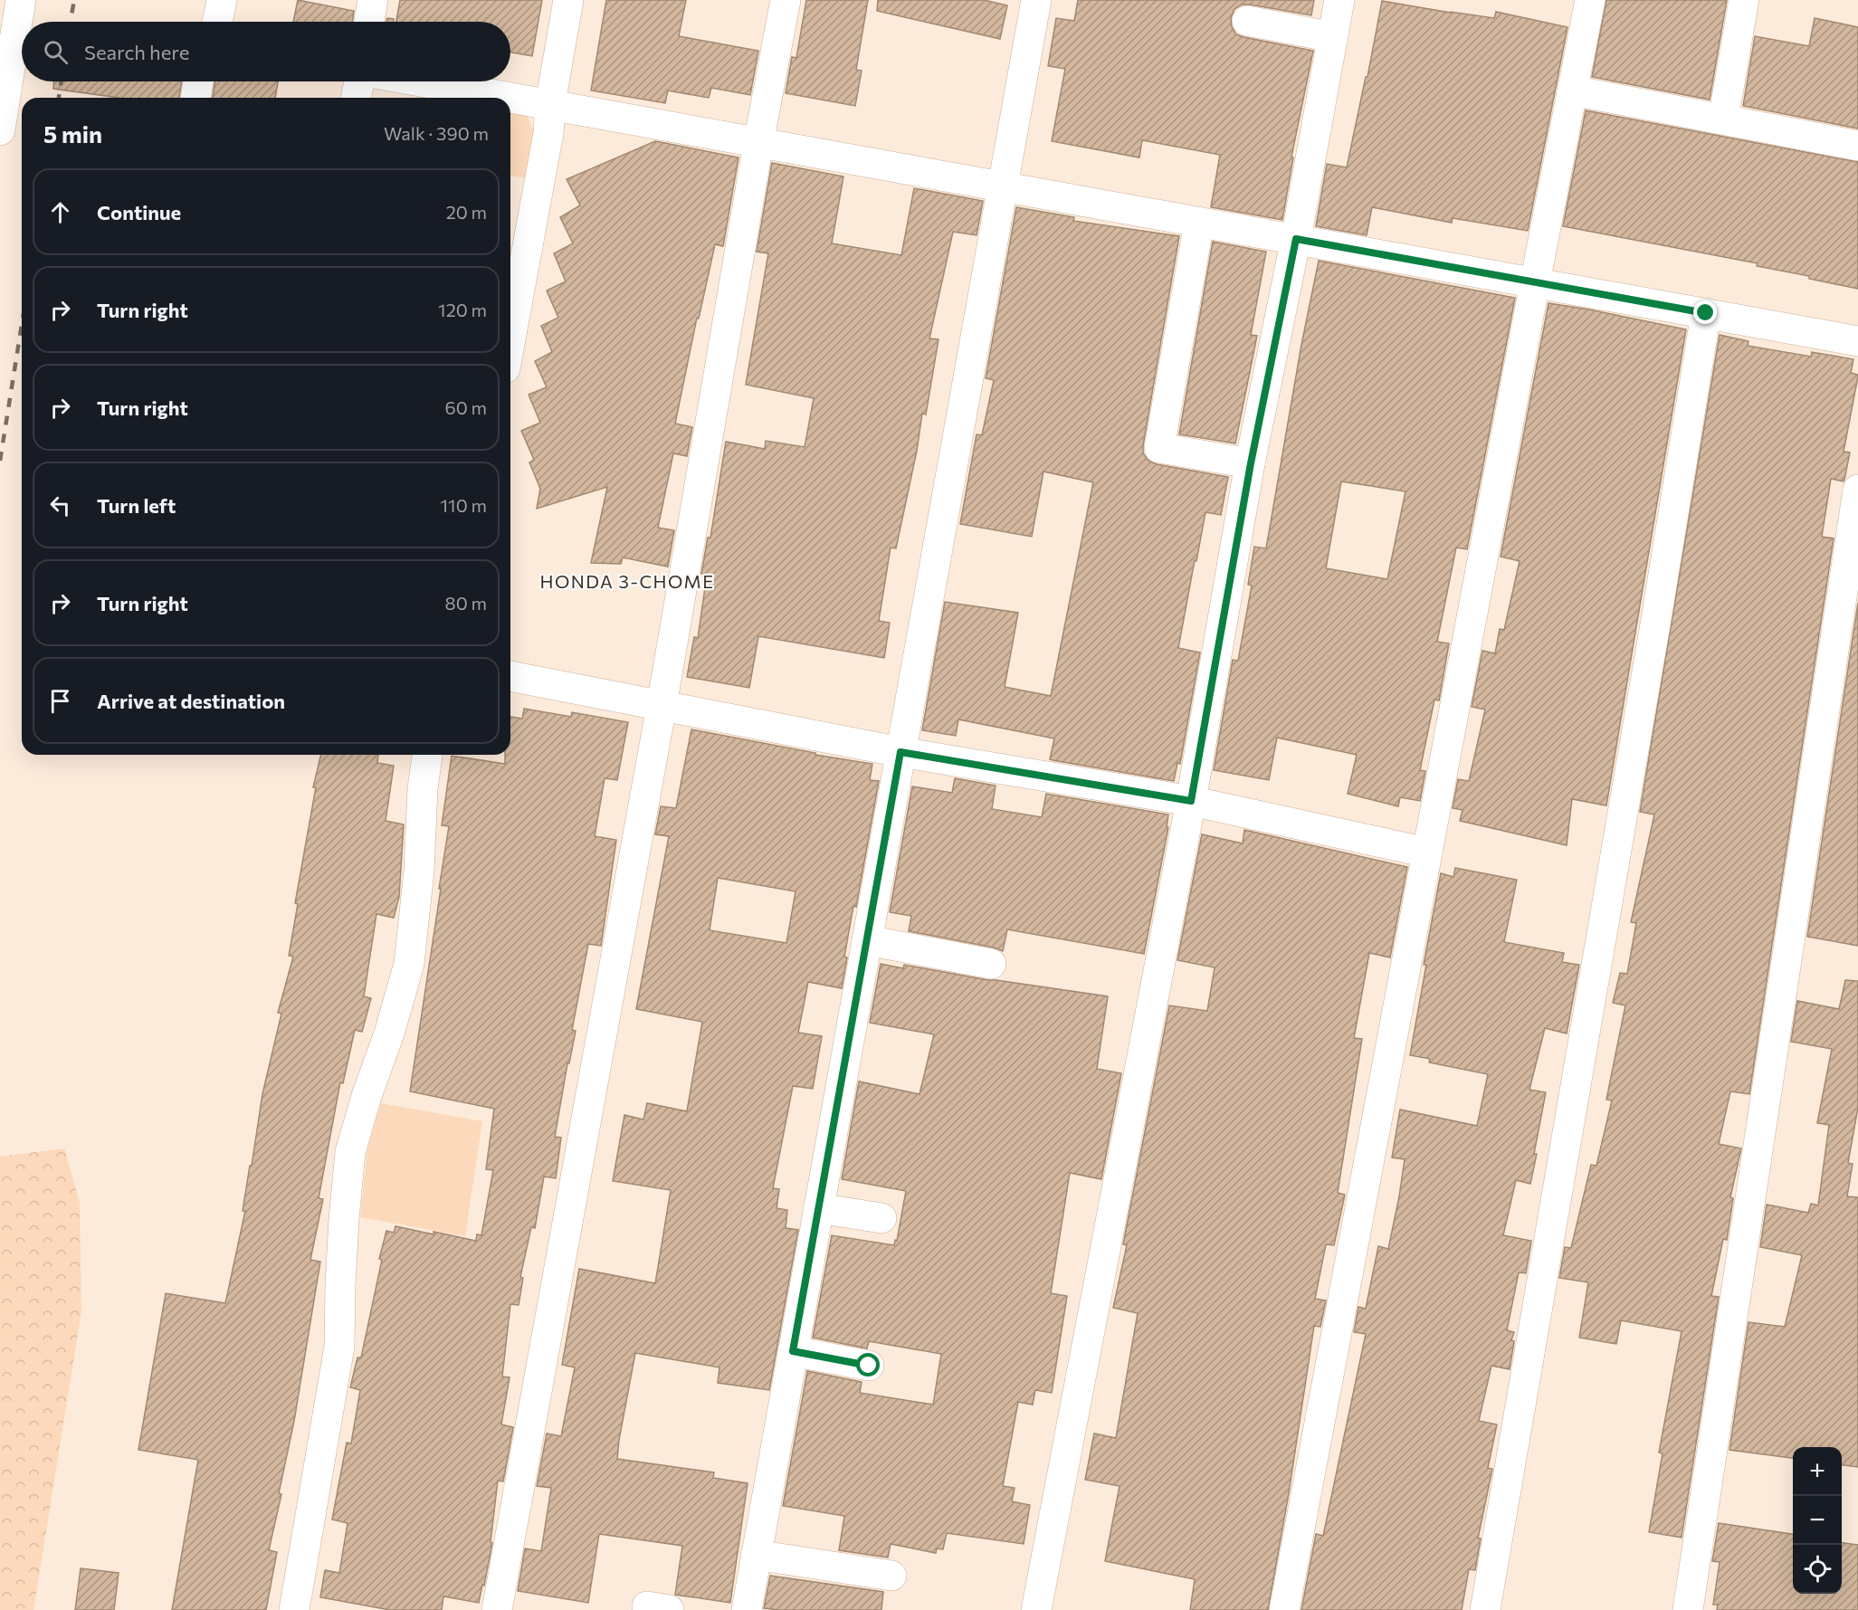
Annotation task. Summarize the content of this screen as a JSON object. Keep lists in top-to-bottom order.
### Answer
{
  "districts": ["HONDA 3-CHOME"],
  "page": {
    "search": "Search here",
    "heading": ["5 min", "Walk · 390 m"],
    "list": [
      ["Continue", "20 m"],
      ["Turn right", "120 m"],
      ["Turn right", "60 m"],
      ["Turn left", "110 m"],
      ["Turn right", "80 m"],
      "Arrive at destination"
    ],
    "map_buttons": ["+", "−"]
  }
}
